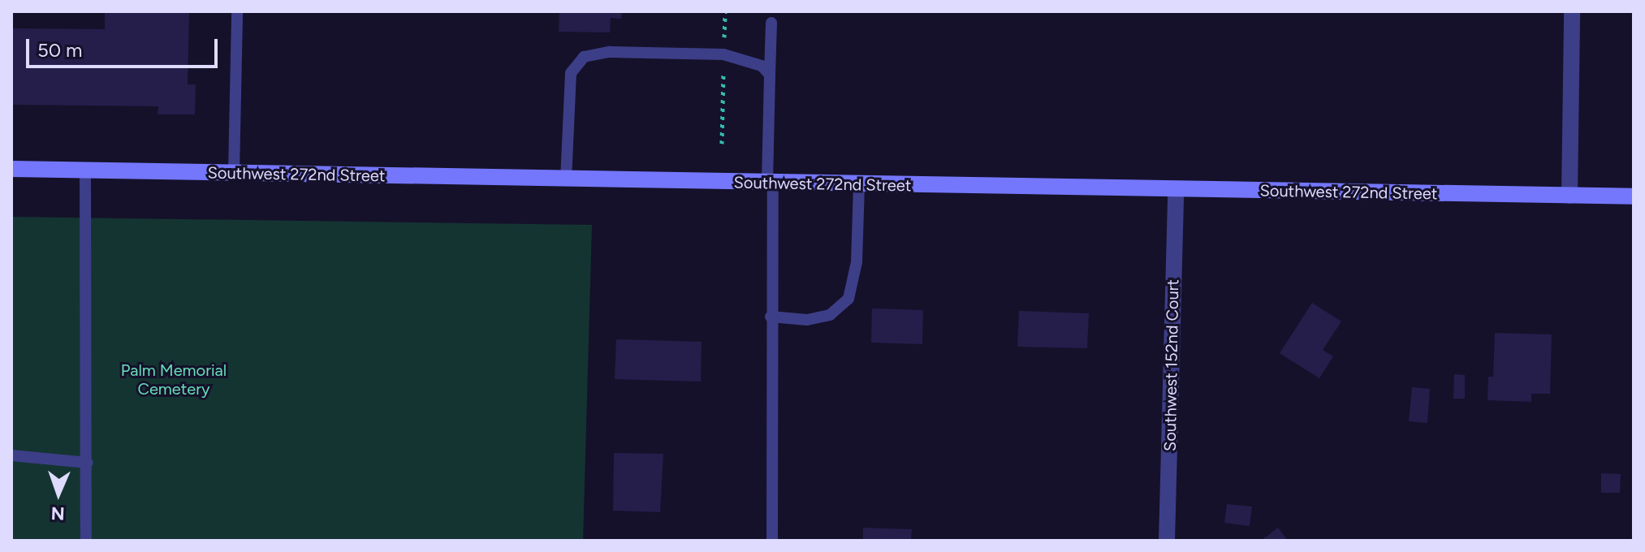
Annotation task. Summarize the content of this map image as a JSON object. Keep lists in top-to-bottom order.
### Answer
{
  "streets": {
    "street": ["Southwest 272nd Street", "Southwest 152nd Court"]
  },
  "crossings": [
    ["Southwest 272nd Street", "Southwest 152nd Court"]
  ],
  "parks": ["Palm Memorial Cemetery"],
  "scale_bar": "50 m",
  "north": "bottom"
}
